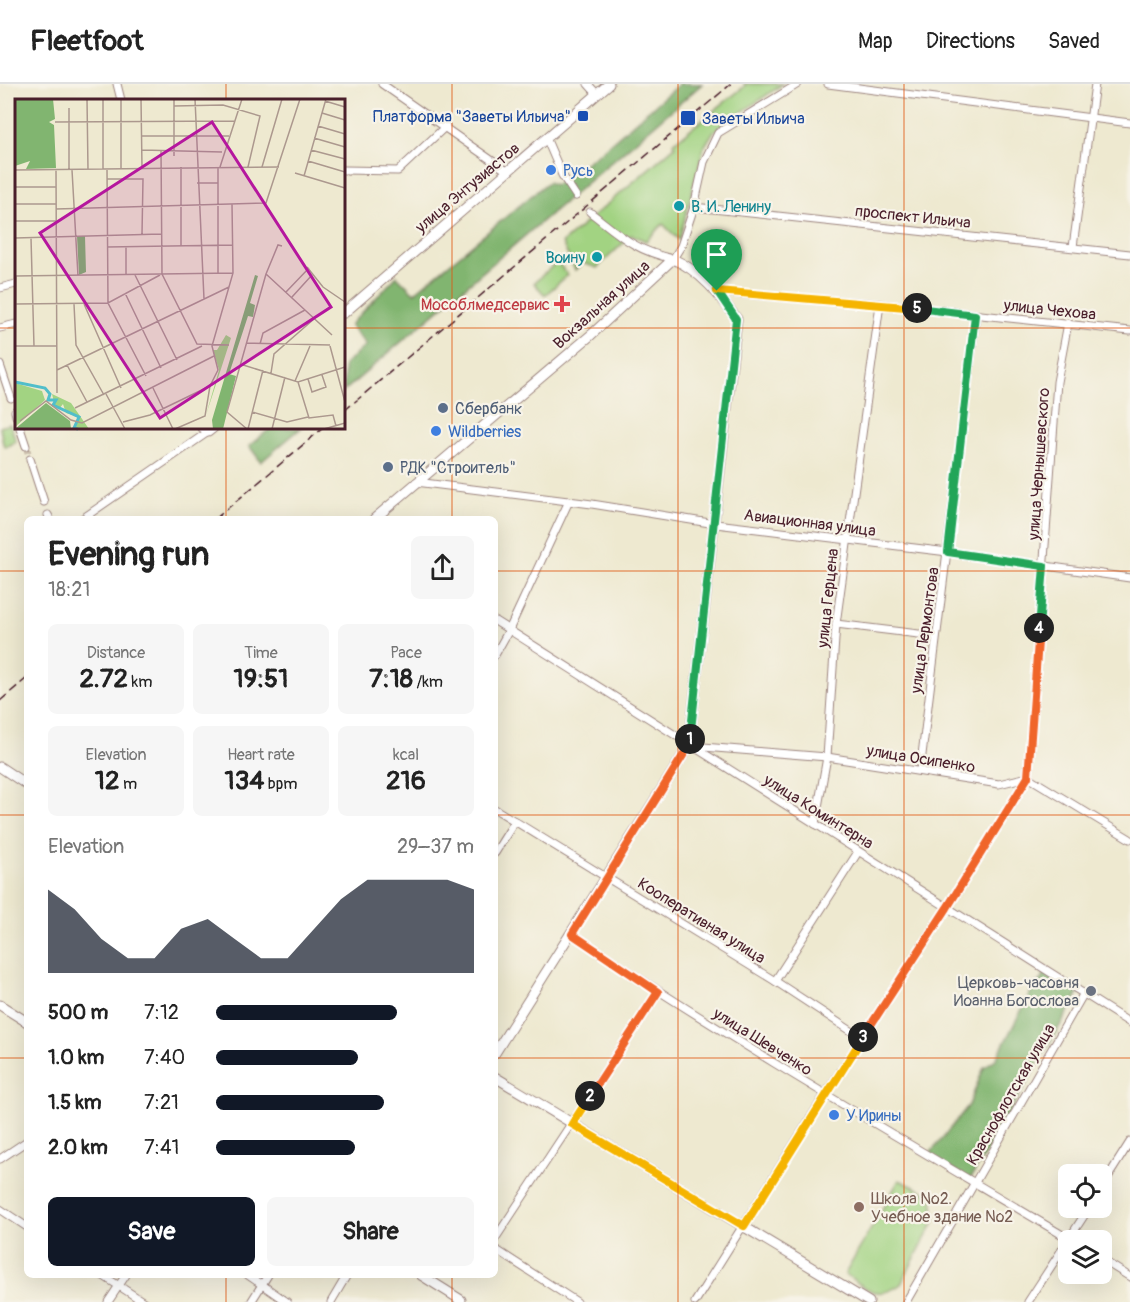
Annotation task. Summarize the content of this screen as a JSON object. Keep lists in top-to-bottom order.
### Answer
{
  "streets": {
    "street": [
      "улица Энтузиастов",
      "проспект Ильича",
      "Вокзальная улица",
      "улица Чехова",
      "улица Чернышевского",
      "Авиационная улица",
      "улица Герцена",
      "улица Лермонтова",
      "улица Осипенко",
      "улица Коминтерна",
      "Кооперативная улица",
      "улица Шевченко",
      "Краснофлотская улица"
    ]
  },
  "crossings": [
    ["проспект Ильича", "Вокзальная улица"],
    ["Вокзальная улица", "Авиационная улица"],
    ["улица Чехова", "улица Чернышевского"],
    ["улица Чехова", "улица Герцена"],
    ["улица Чехова", "улица Лермонтова"],
    ["улица Чернышевского", "Авиационная улица"],
    ["улица Чернышевского", "улица Осипенко"],
    ["улица Чернышевского", "улица Коминтерна"],
    ["улица Чернышевского", "Кооперативная улица"],
    ["улица Чернышевского", "улица Шевченко"],
    ["Авиационная улица", "улица Герцена"],
    ["Авиационная улица", "улица Лермонтова"],
    ["улица Герцена", "улица Осипенко"],
    ["улица Герцена", "улица Коминтерна"],
    ["улица Лермонтова", "улица Осипенко"],
    ["улица Осипенко", "улица Коминтерна"],
    ["улица Коминтерна", "Краснофлотская улица"],
    ["улица Шевченко", "Краснофлотская улица"]
  ],
  "places": {
    "transit": ["Платформа \"Заветы Ильича\"", "Заветы Ильича"],
    "other": [
      "Русь",
      "В. И. Ленину",
      "Воину",
      "Сбербанк",
      "Wildberries",
      "РДК \"Строитель\"",
      "Церковь-часовня Иоанна Богослова",
      "У Ирины",
      "Школа №2. Учебное здание №2"
    ],
    "health": ["Мособлмедсервис"]
  },
  "page": {
    "header": "Fleetfoot",
    "nav": ["Map", "Directions", "Saved"],
    "pins": [
      "5",
      "4",
      "1",
      "3",
      "2"
    ],
    "heading": ["Evening run", "18:21"],
    "stats": [
      ["Distance", "2.72 km"],
      ["Time", "19:51"],
      ["Pace", "7:18 /km"],
      ["Elevation", "12 m"],
      ["Heart rate", "134 bpm"],
      ["kcal", "216"]
    ],
    "chart": ["Elevation", "29–37 m"],
    "list": [
      {
        "name": "500 m",
        "note": "7:12"
      },
      {
        "name": "1.0 km",
        "note": "7:40"
      },
      {
        "name": "1.5 km",
        "note": "7:21"
      },
      {
        "name": "2.0 km",
        "note": "7:41"
      }
    ],
    "buttons": ["Save", "Share"]
  }
}
